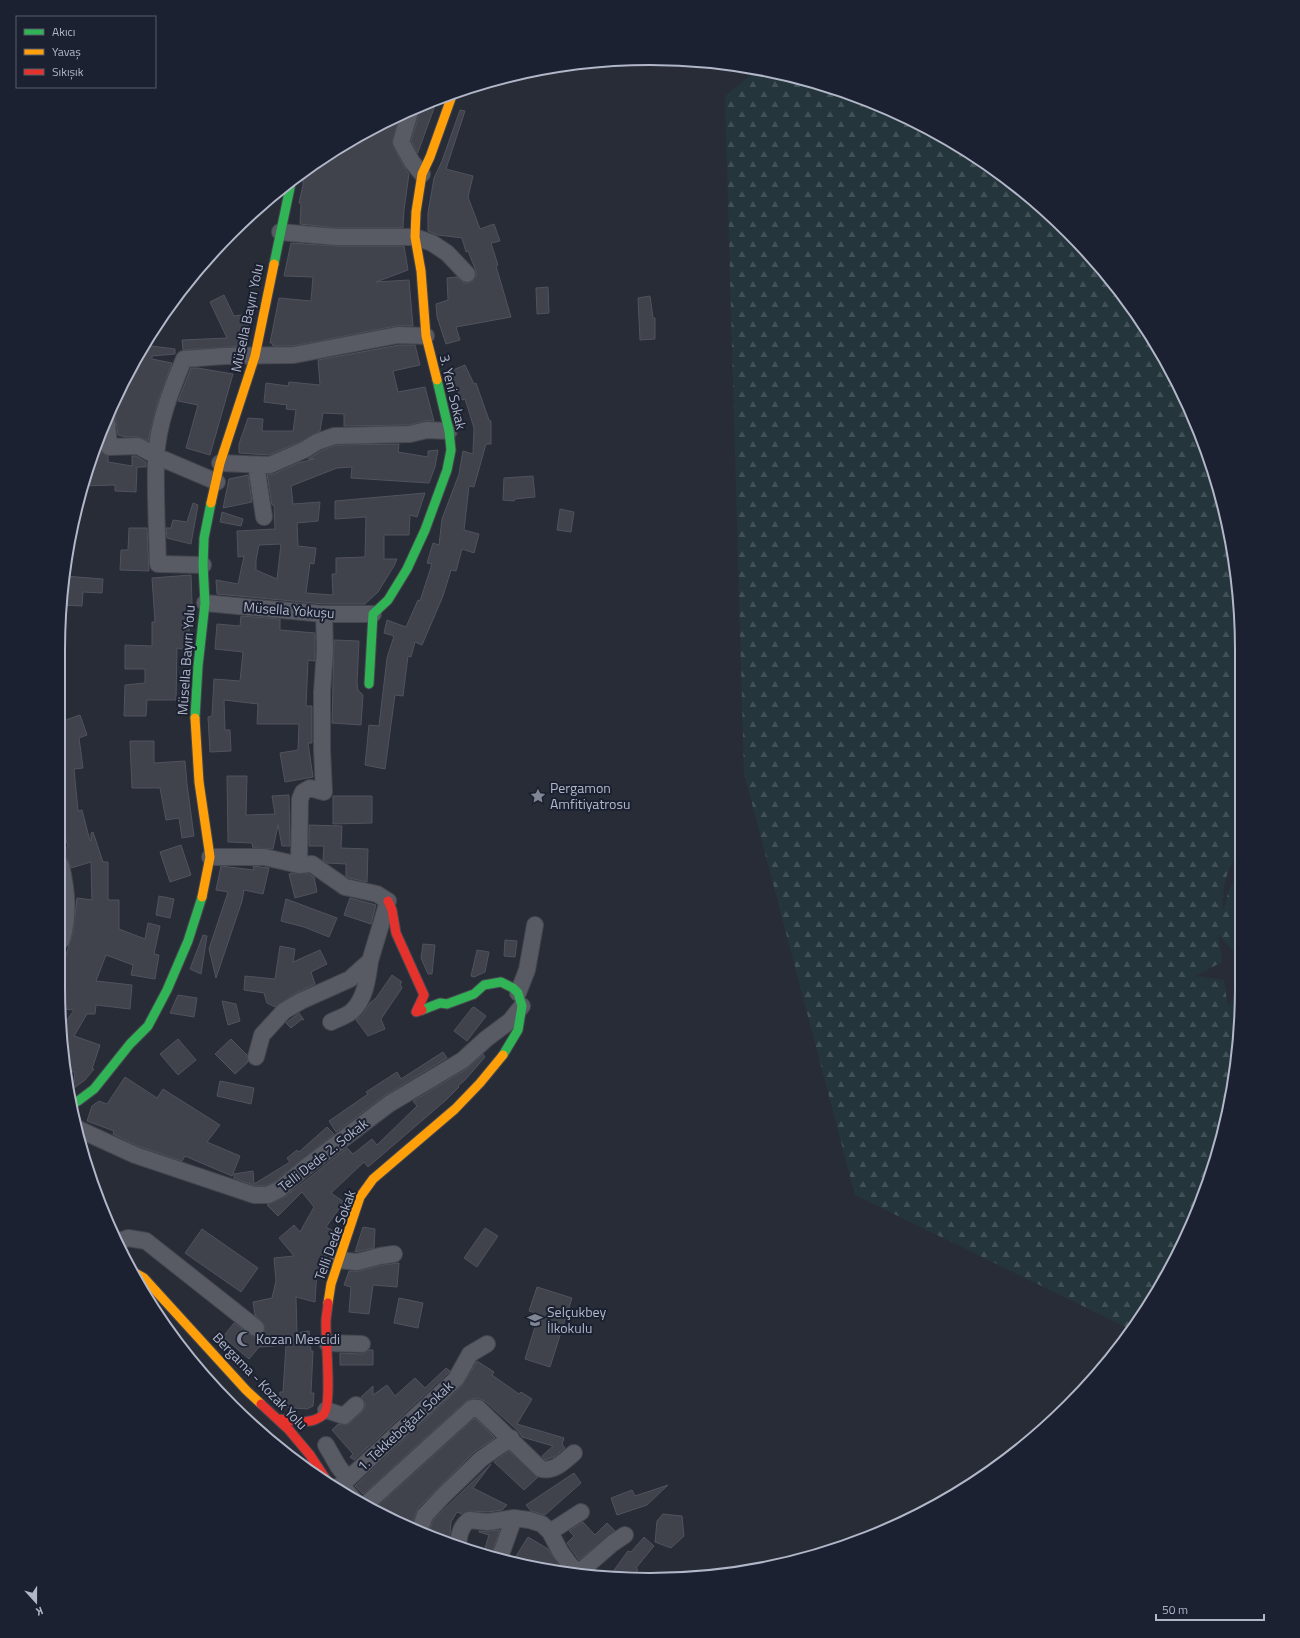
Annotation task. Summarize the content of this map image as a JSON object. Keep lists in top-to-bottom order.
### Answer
{
  "streets": {
    "street": [
      "Müsella Bayırı Yolu",
      "3. Yeni Sokak",
      "Müsella Yokuşu",
      "Telli Dede 2. Sokak",
      "Telli Dede Sokak",
      "Bergama - Kozak Yolu",
      "1. Tekkeboğazı Sokak"
    ]
  },
  "crossings": [
    ["Müsella Bayırı Yolu", "Müsella Yokuşu"],
    ["3. Yeni Sokak", "Müsella Yokuşu"],
    ["Telli Dede 2. Sokak", "Telli Dede Sokak"]
  ],
  "places": {
    "place": ["Pergamon Amfitiyatrosu"],
    "school or university": ["Selçukbey İlkokulu"],
    "mosque": ["Kozan Mescidi"]
  },
  "legend": ["Akıcı", "Yavaş", "Sıkışık"],
  "scale_bar": "50 m",
  "north": "bottom"
}
